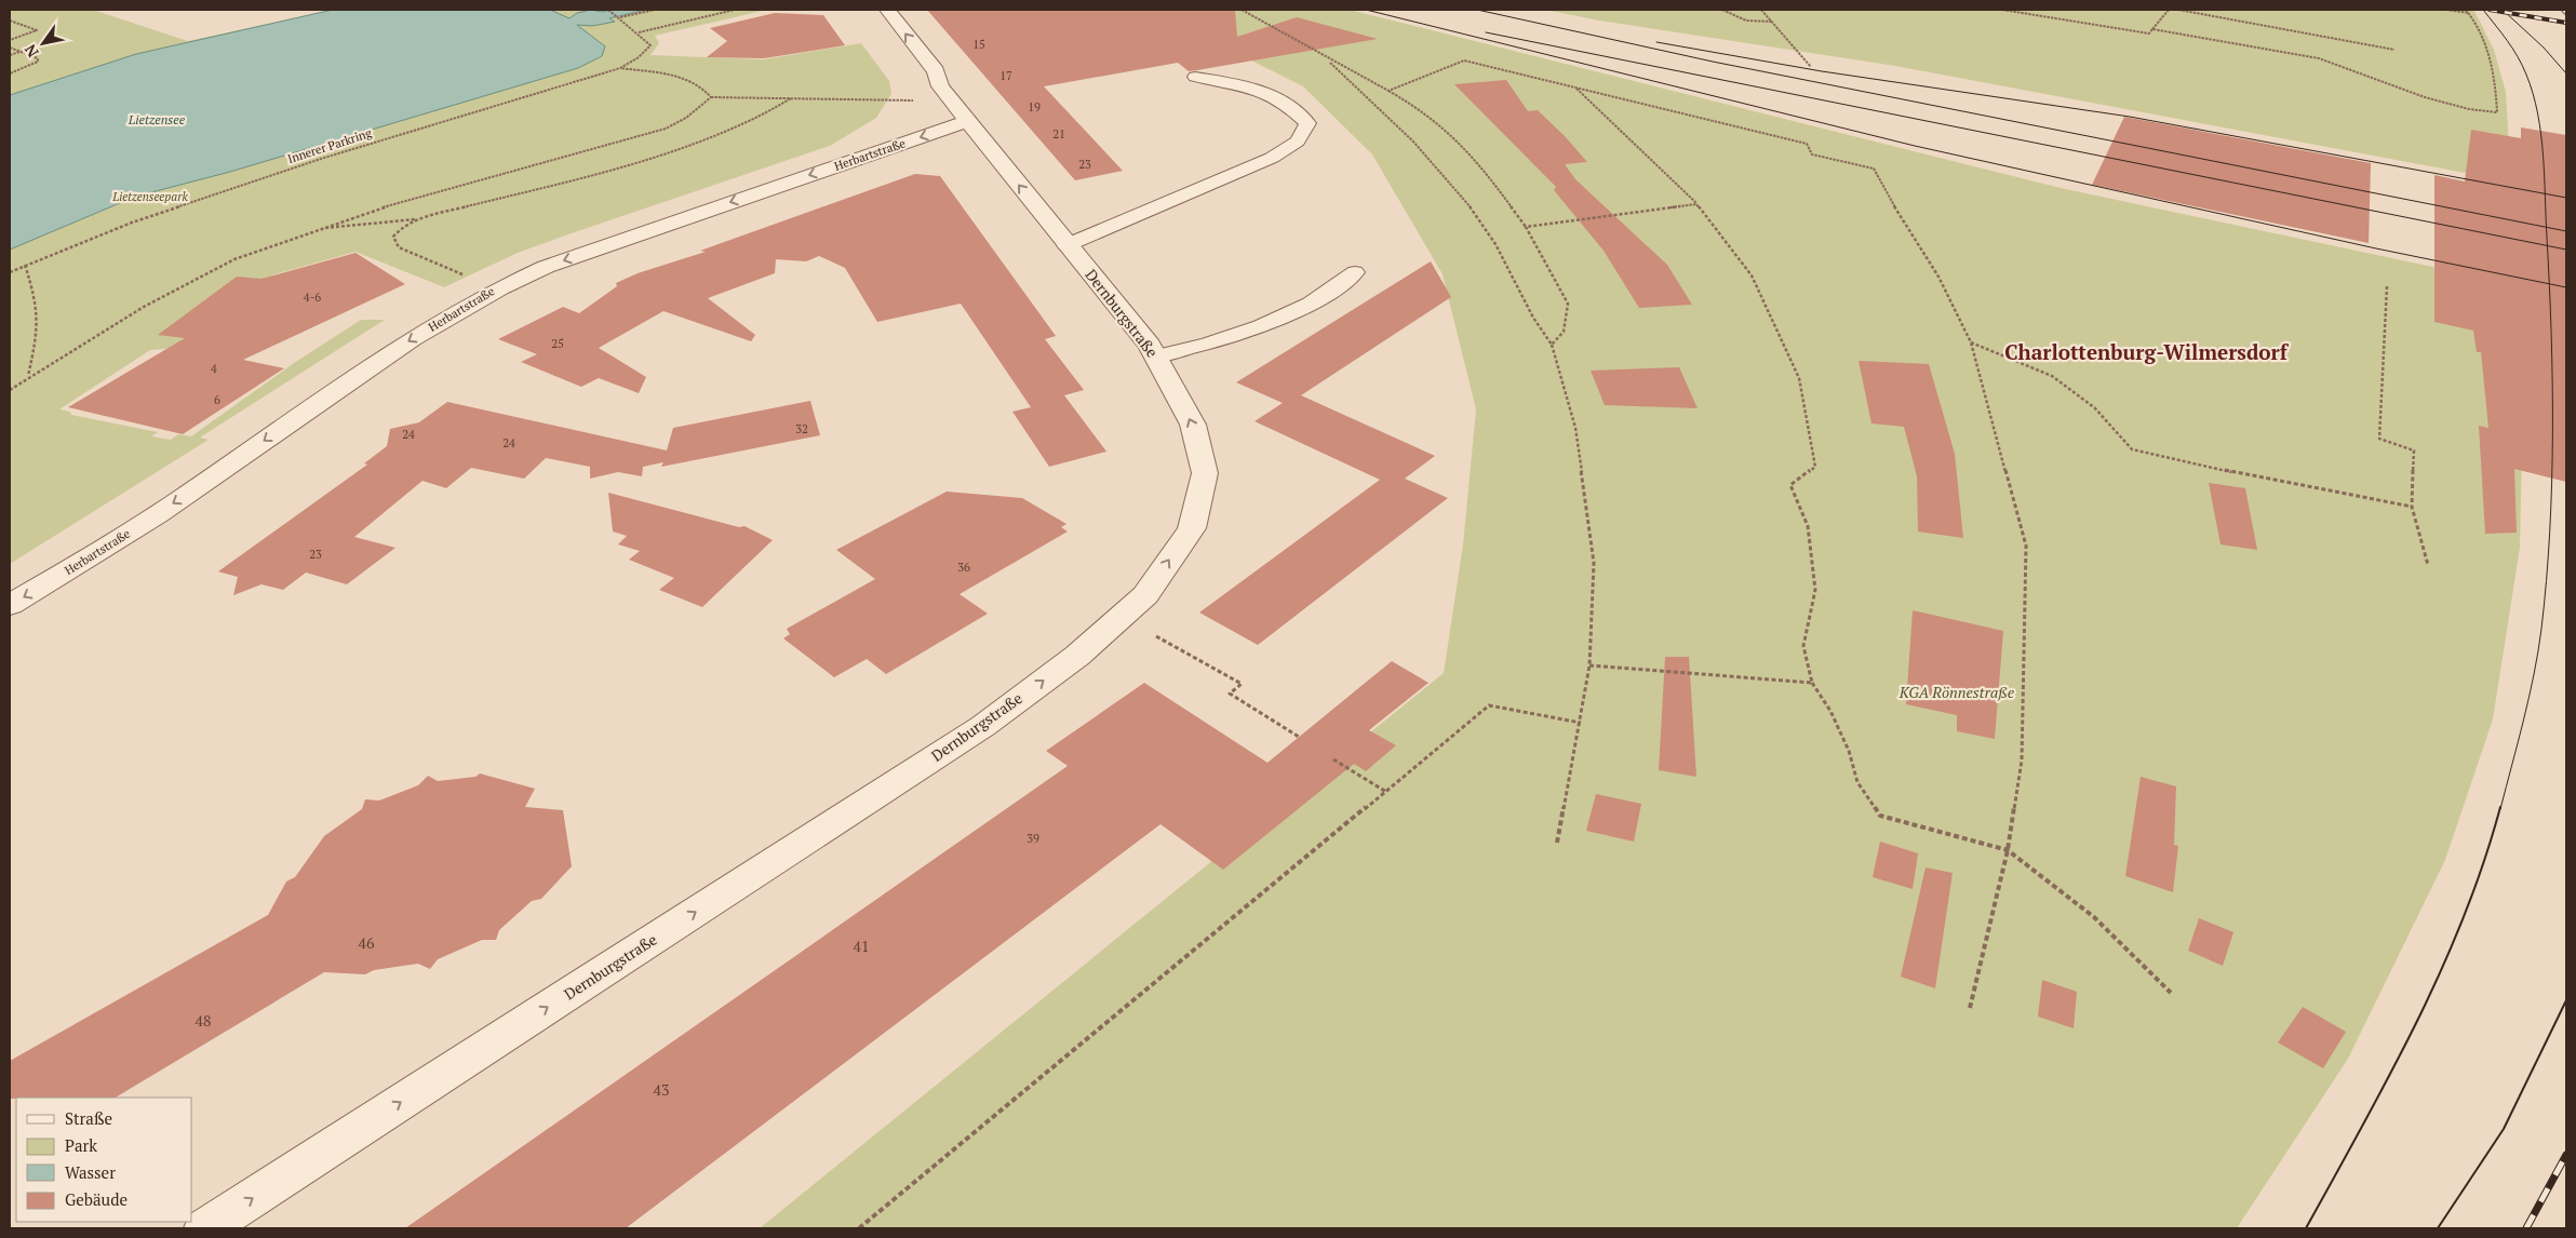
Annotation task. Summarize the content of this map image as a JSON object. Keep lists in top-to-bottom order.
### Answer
{
  "streets": {
    "street": ["Herbartstraße", "Dernburgstraße"],
    "path": ["Innerer Parkring"]
  },
  "crossings": [
    ["Herbartstraße", "Dernburgstraße"]
  ],
  "one_way": ["Herbartstraße", "Dernburgstraße"],
  "districts": ["Charlottenburg-Wilmersdorf"],
  "water": ["Lietzensee"],
  "parks": ["Lietzenseepark", "KGA Rönnestraße"],
  "house_numbers": [
    "15",
    "17",
    "19",
    "21",
    "23",
    "4-6",
    "25",
    "4",
    "6",
    "32",
    "24",
    "24",
    "23",
    "36",
    "39",
    "46",
    "41",
    "48",
    "43"
  ],
  "legend": [
    "Straße",
    "Park",
    "Wasser",
    "Gebäude"
  ],
  "north": "bottom left"
}
